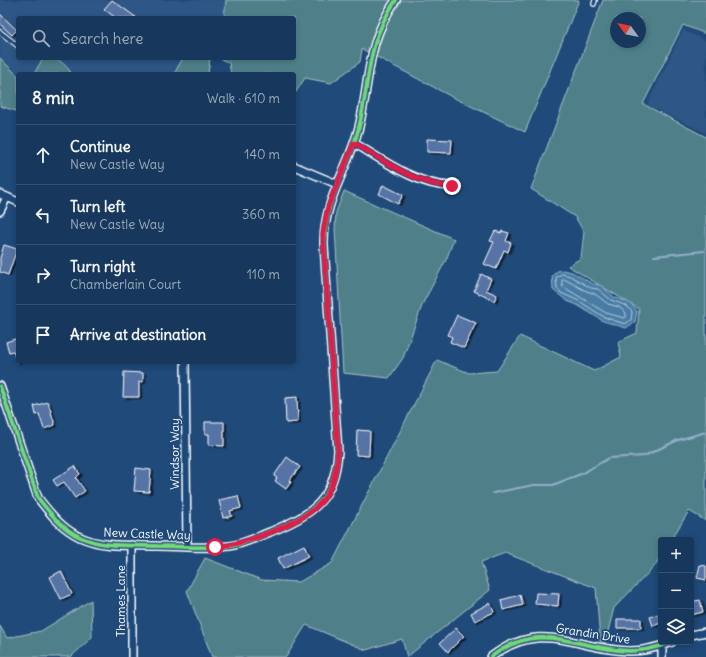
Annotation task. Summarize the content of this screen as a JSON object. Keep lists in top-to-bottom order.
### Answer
{
  "streets": {
    "street": [
      "Windsor Way",
      "New Castle Way",
      "Thames Lane",
      "Grandin Drive"
    ]
  },
  "crossings": [
    ["Windsor Way", "New Castle Way"],
    ["New Castle Way", "Thames Lane"]
  ],
  "north": "top left",
  "page": {
    "search": "Search here",
    "heading": ["8 min", "Walk · 610 m"],
    "list": [
      ["Continue", "New Castle Way", "140 m"],
      ["Turn left", "New Castle Way", "360 m"],
      ["Turn right", "Chamberlain Court", "110 m"],
      "Arrive at destination"
    ],
    "map_buttons": ["+", "−"]
  }
}
